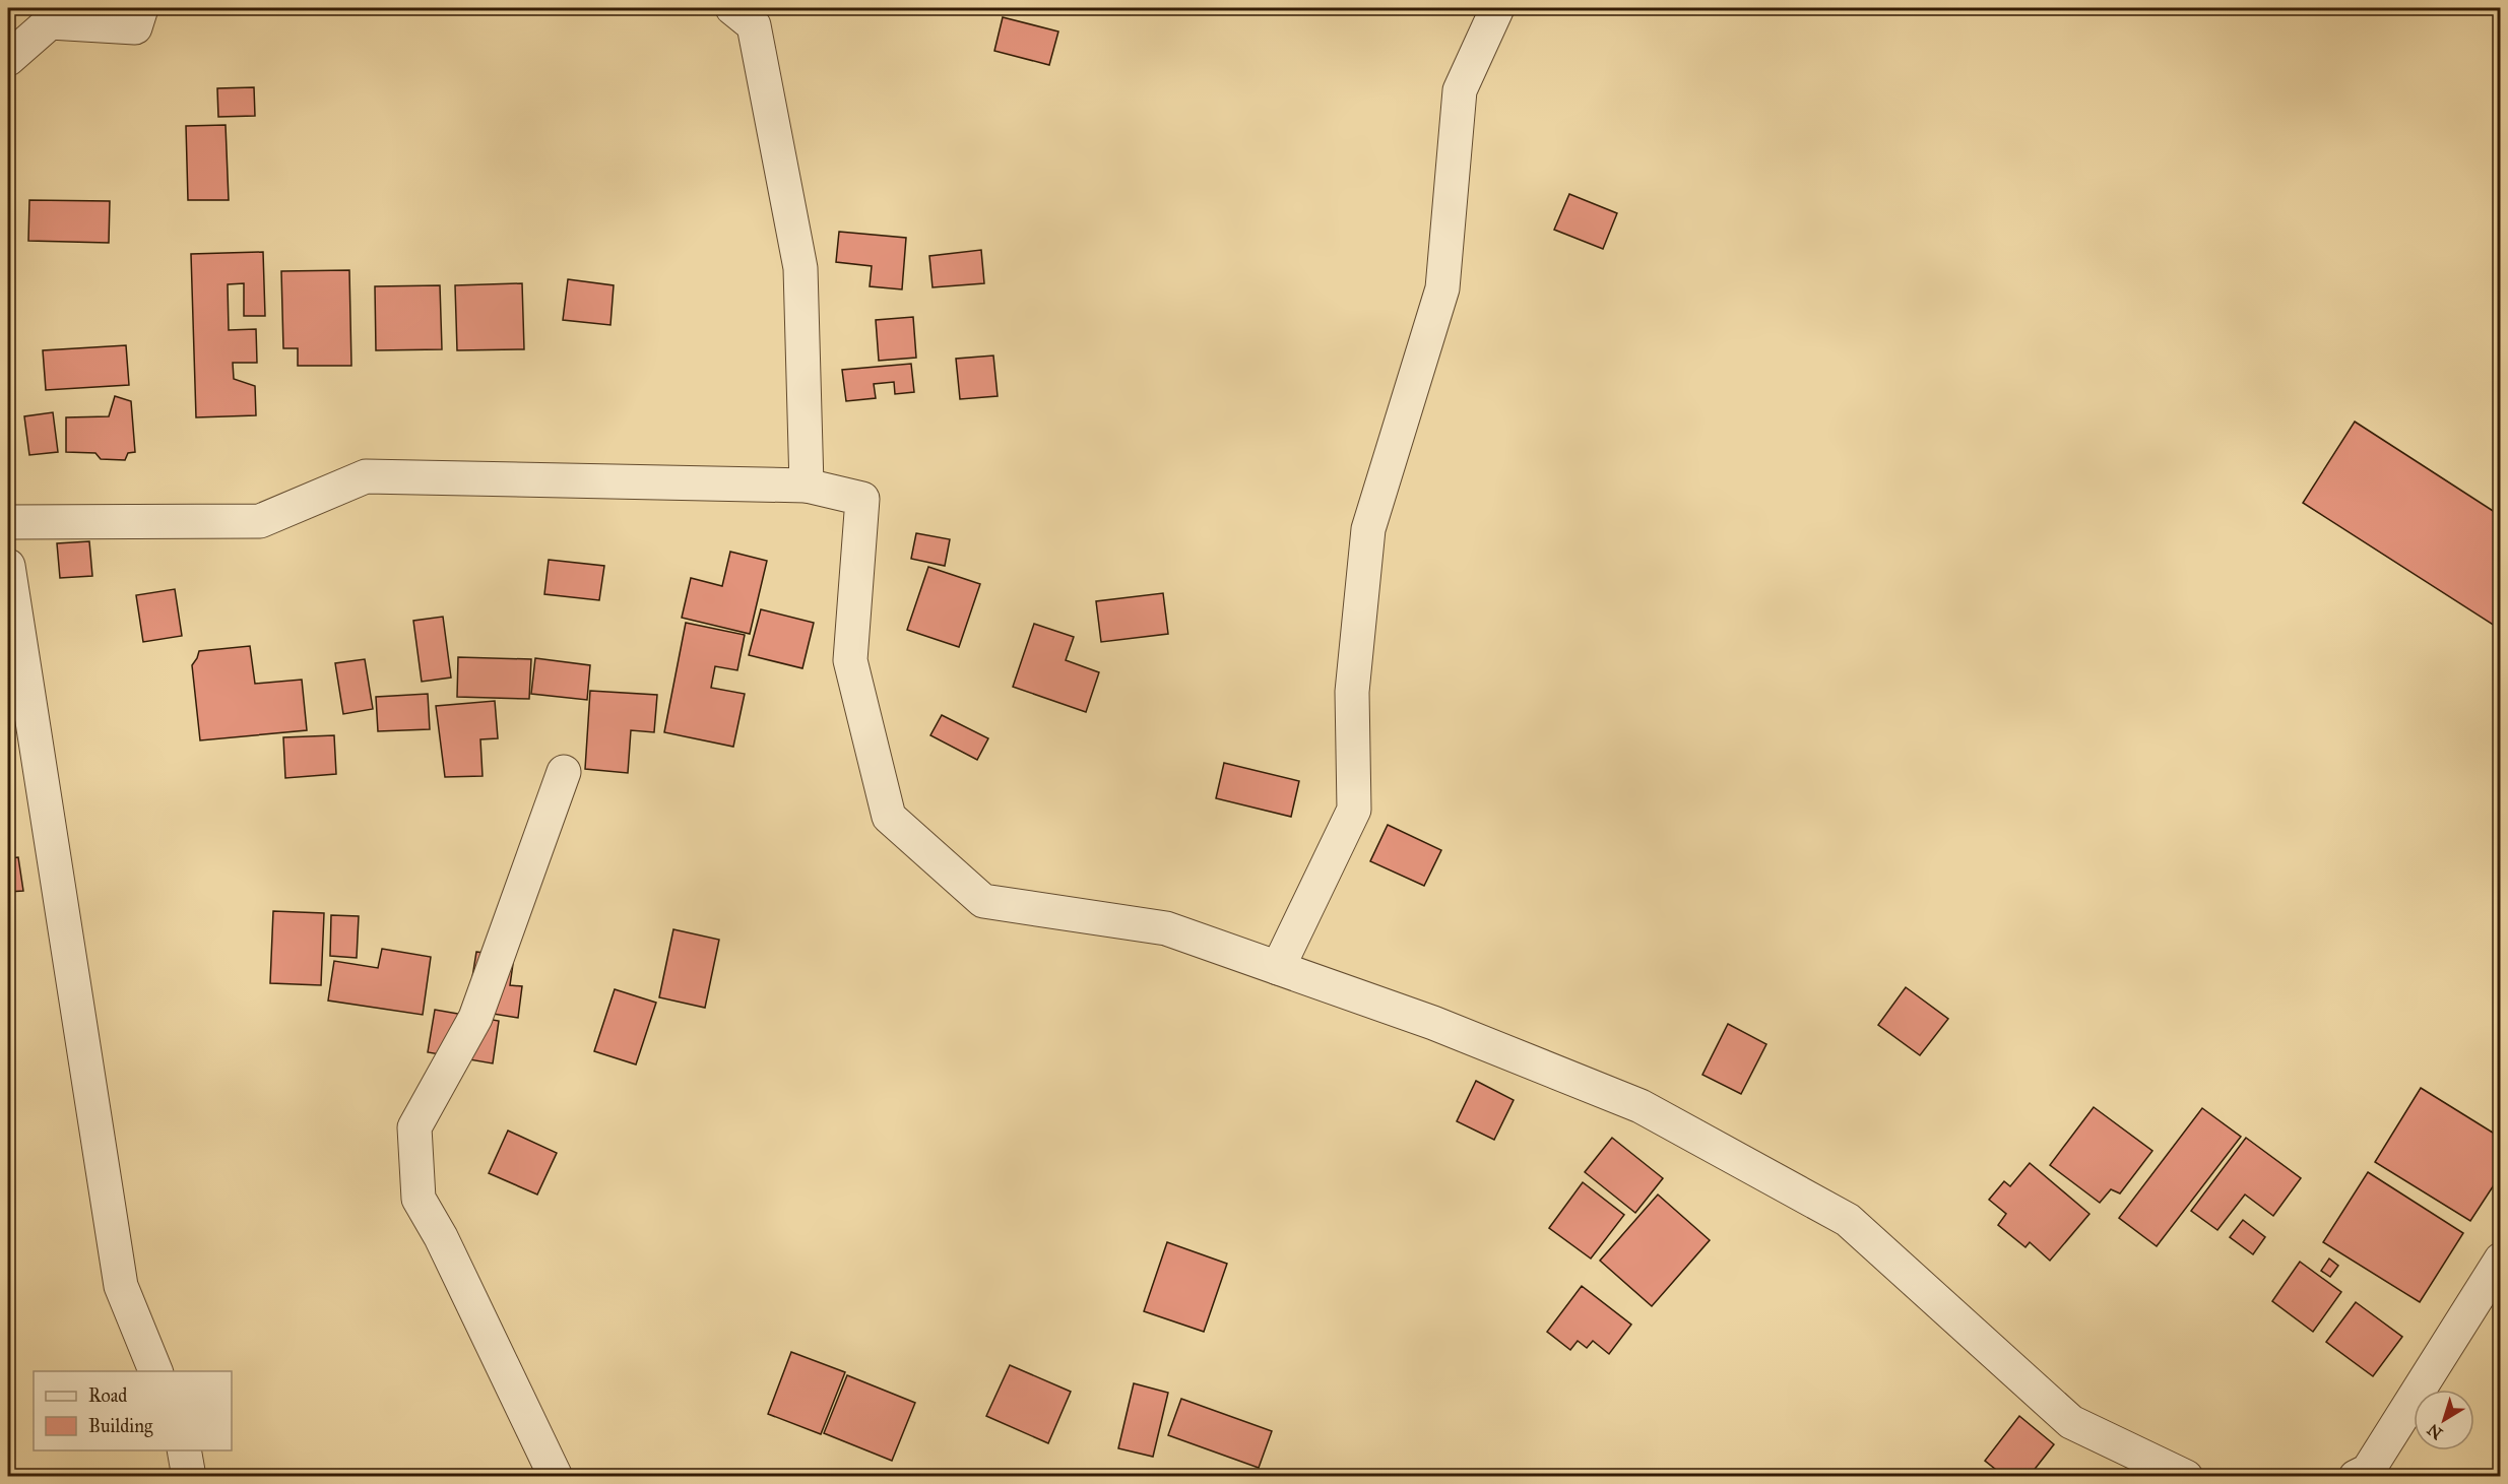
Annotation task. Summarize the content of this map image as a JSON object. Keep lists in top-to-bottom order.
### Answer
{
  "legend": ["Road", "Building"],
  "north": "bottom left"
}
